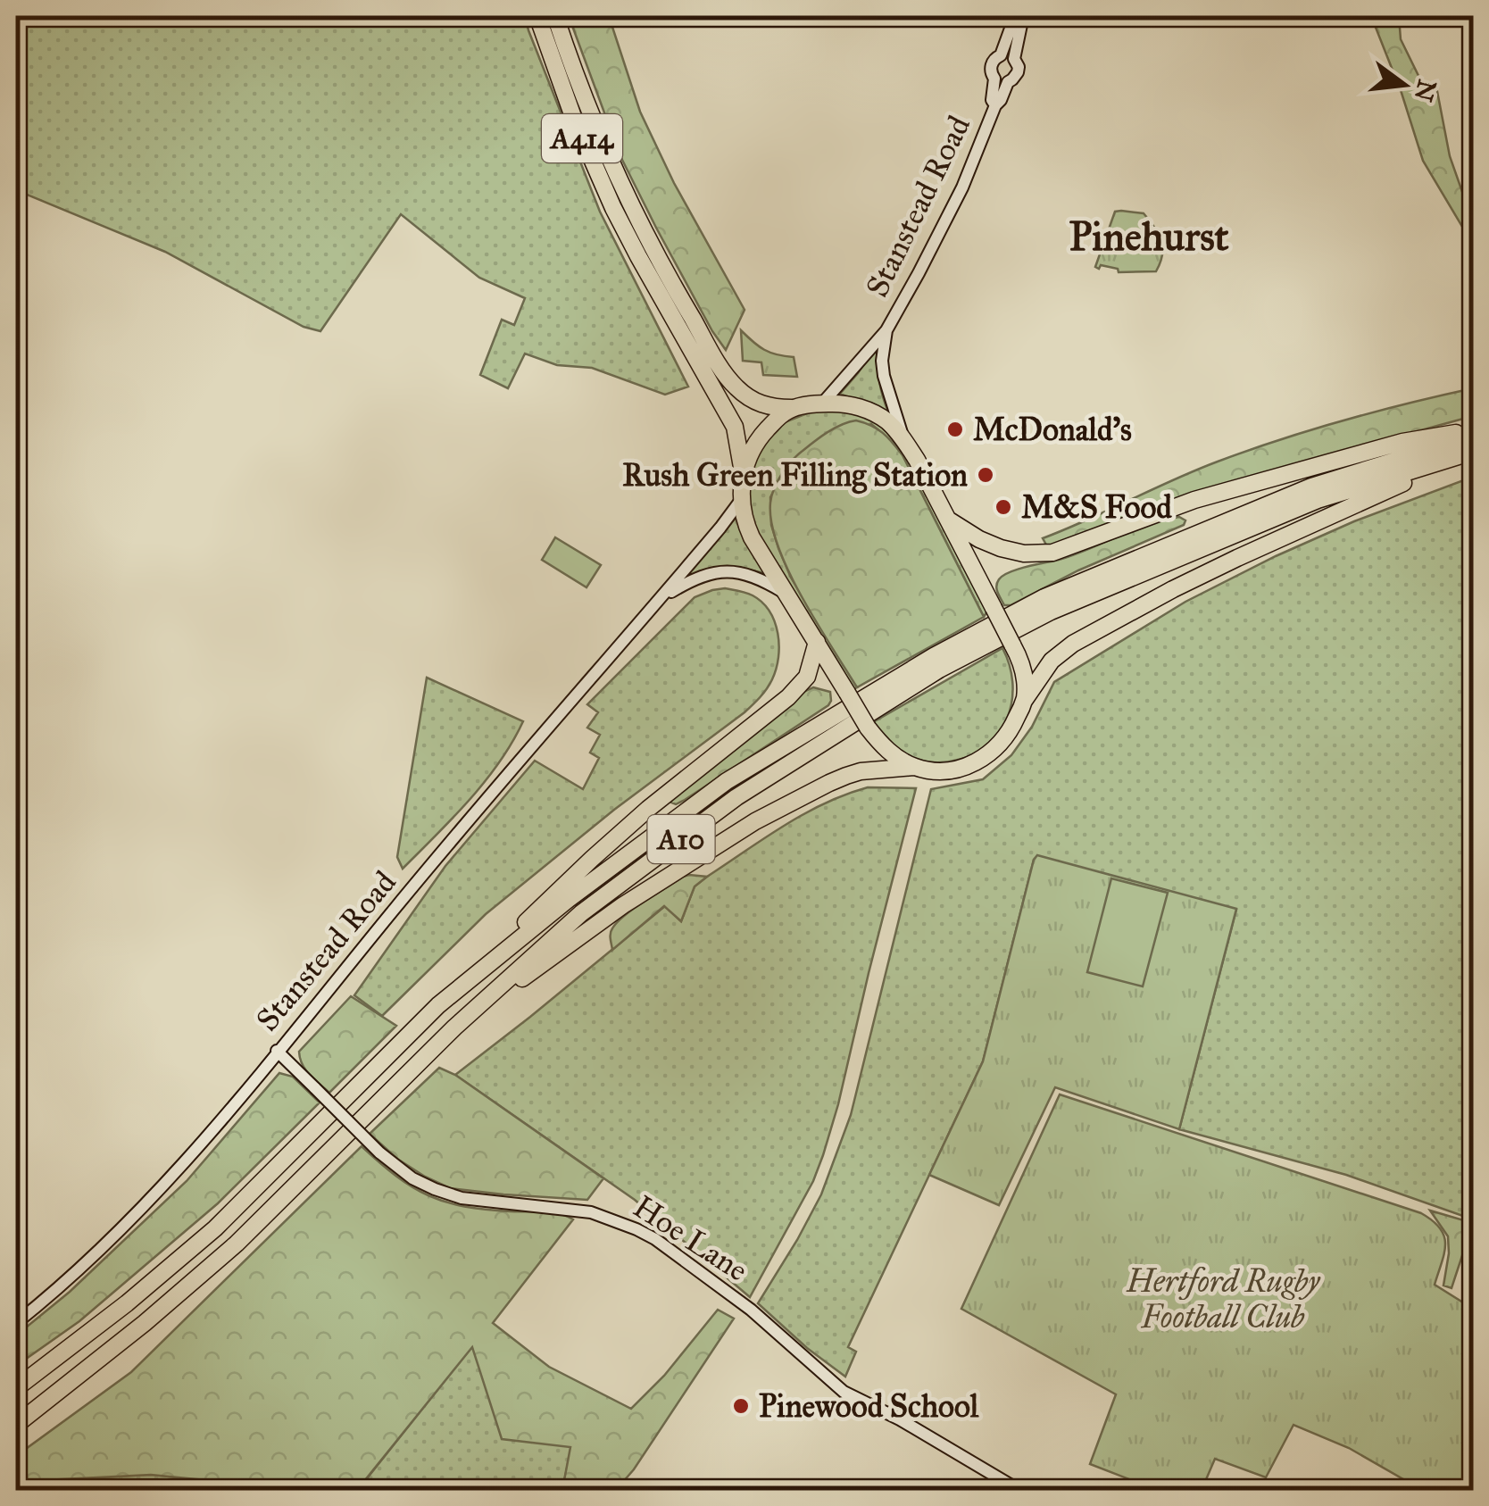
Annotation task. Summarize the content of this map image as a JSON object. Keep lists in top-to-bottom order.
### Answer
{
  "streets": {
    "highway": ["A414", "A10"],
    "main road": ["Stanstead Road", "Hoe Lane"]
  },
  "crossings": [
    ["Stanstead Road", "Hoe Lane"]
  ],
  "districts": ["Pinehurst"],
  "parks": ["Hertford Rugby Football Club"],
  "places": [
    "McDonald's",
    "Rush Green Filling Station",
    "M&S Food",
    "Pinewood School"
  ],
  "north": "right"
}
